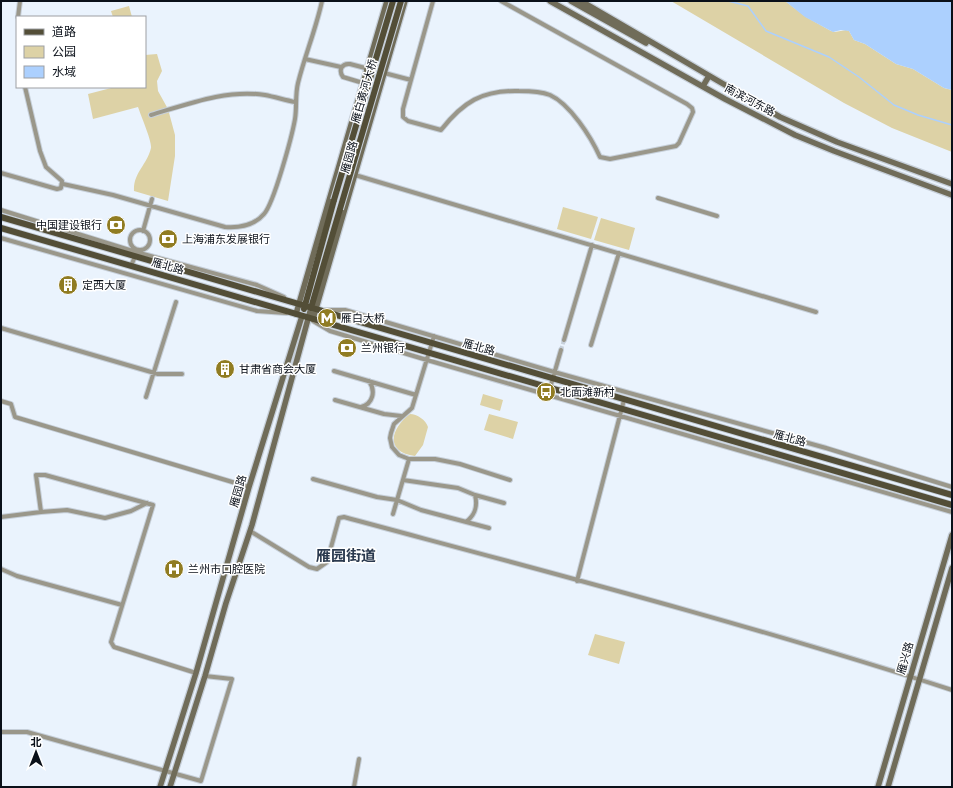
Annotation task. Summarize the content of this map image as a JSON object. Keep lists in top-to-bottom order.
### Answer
{
  "streets": {
    "main road": [
      "雁白黄河大桥",
      "南滨河东路",
      "雁园路",
      "雁北路",
      "雁兴路"
    ]
  },
  "crossings": [
    ["雁白黄河大桥", "雁园路"],
    ["雁园路", "雁北路"]
  ],
  "districts": ["雁园街道"],
  "places": {
    "bank": ["中国建设银行", "上海浦东发展银行", "兰州银行"],
    "building": ["定西大厦", "甘肃省商会大厦"],
    "metro station": ["雁白大桥"],
    "bus stop": ["北面滩新村"],
    "hospital": ["兰州市口腔医院"]
  },
  "legend": ["道路", "公园", "水域"],
  "north": "top"
}
